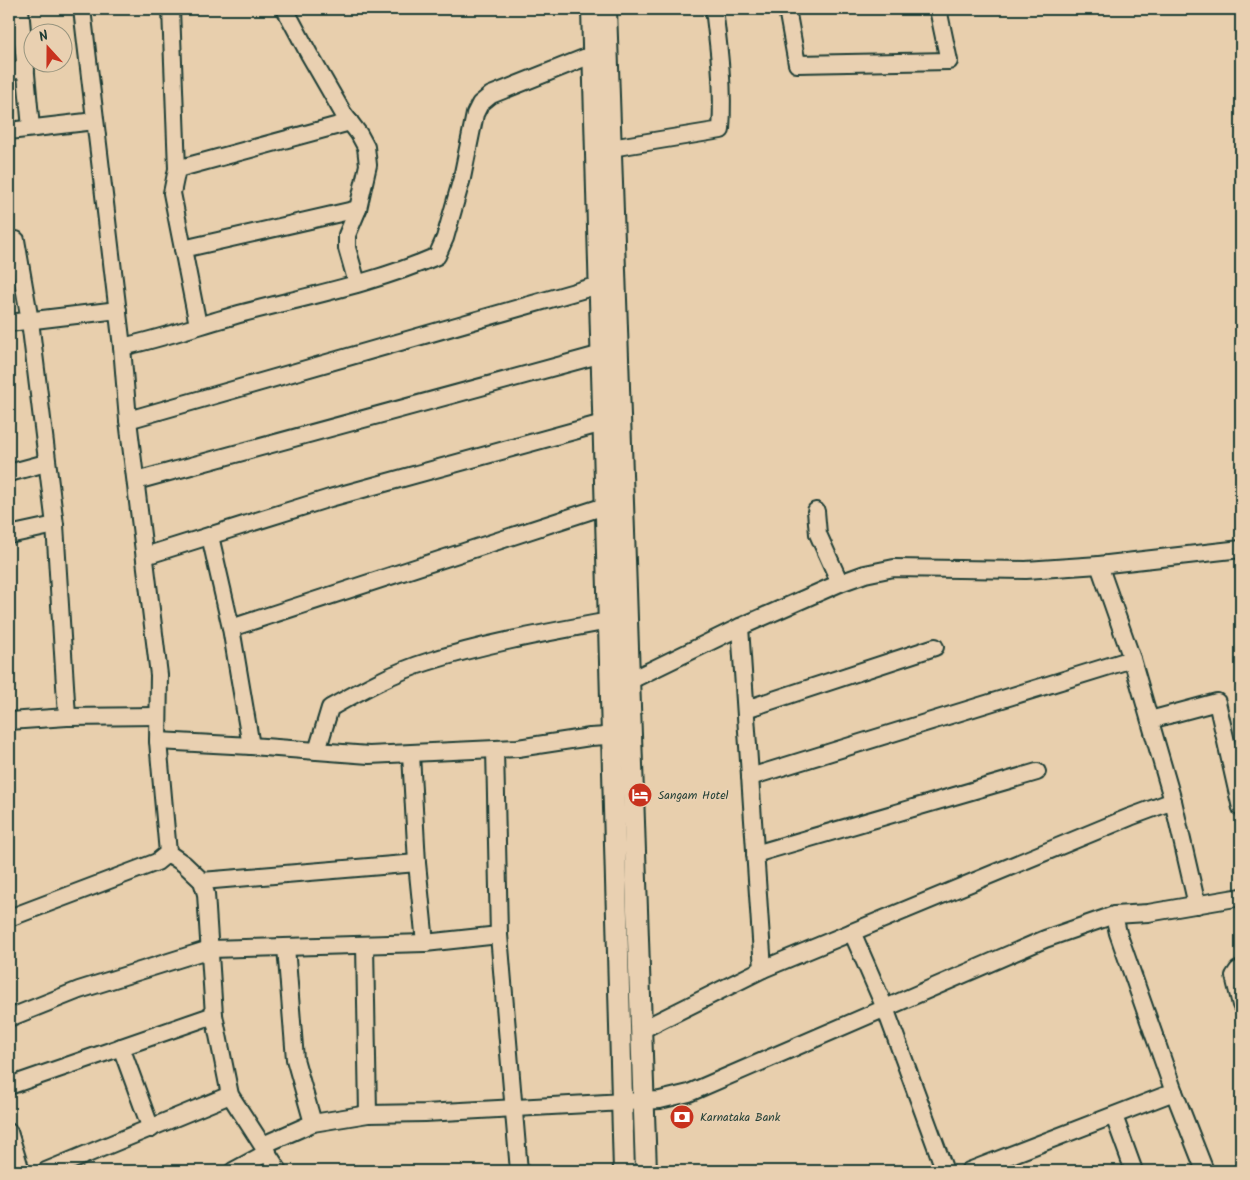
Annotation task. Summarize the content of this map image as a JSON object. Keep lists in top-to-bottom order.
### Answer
{
  "places": {
    "hotel": ["Sangam Hotel"],
    "bank": ["Karnataka Bank"]
  },
  "north": "top"
}
